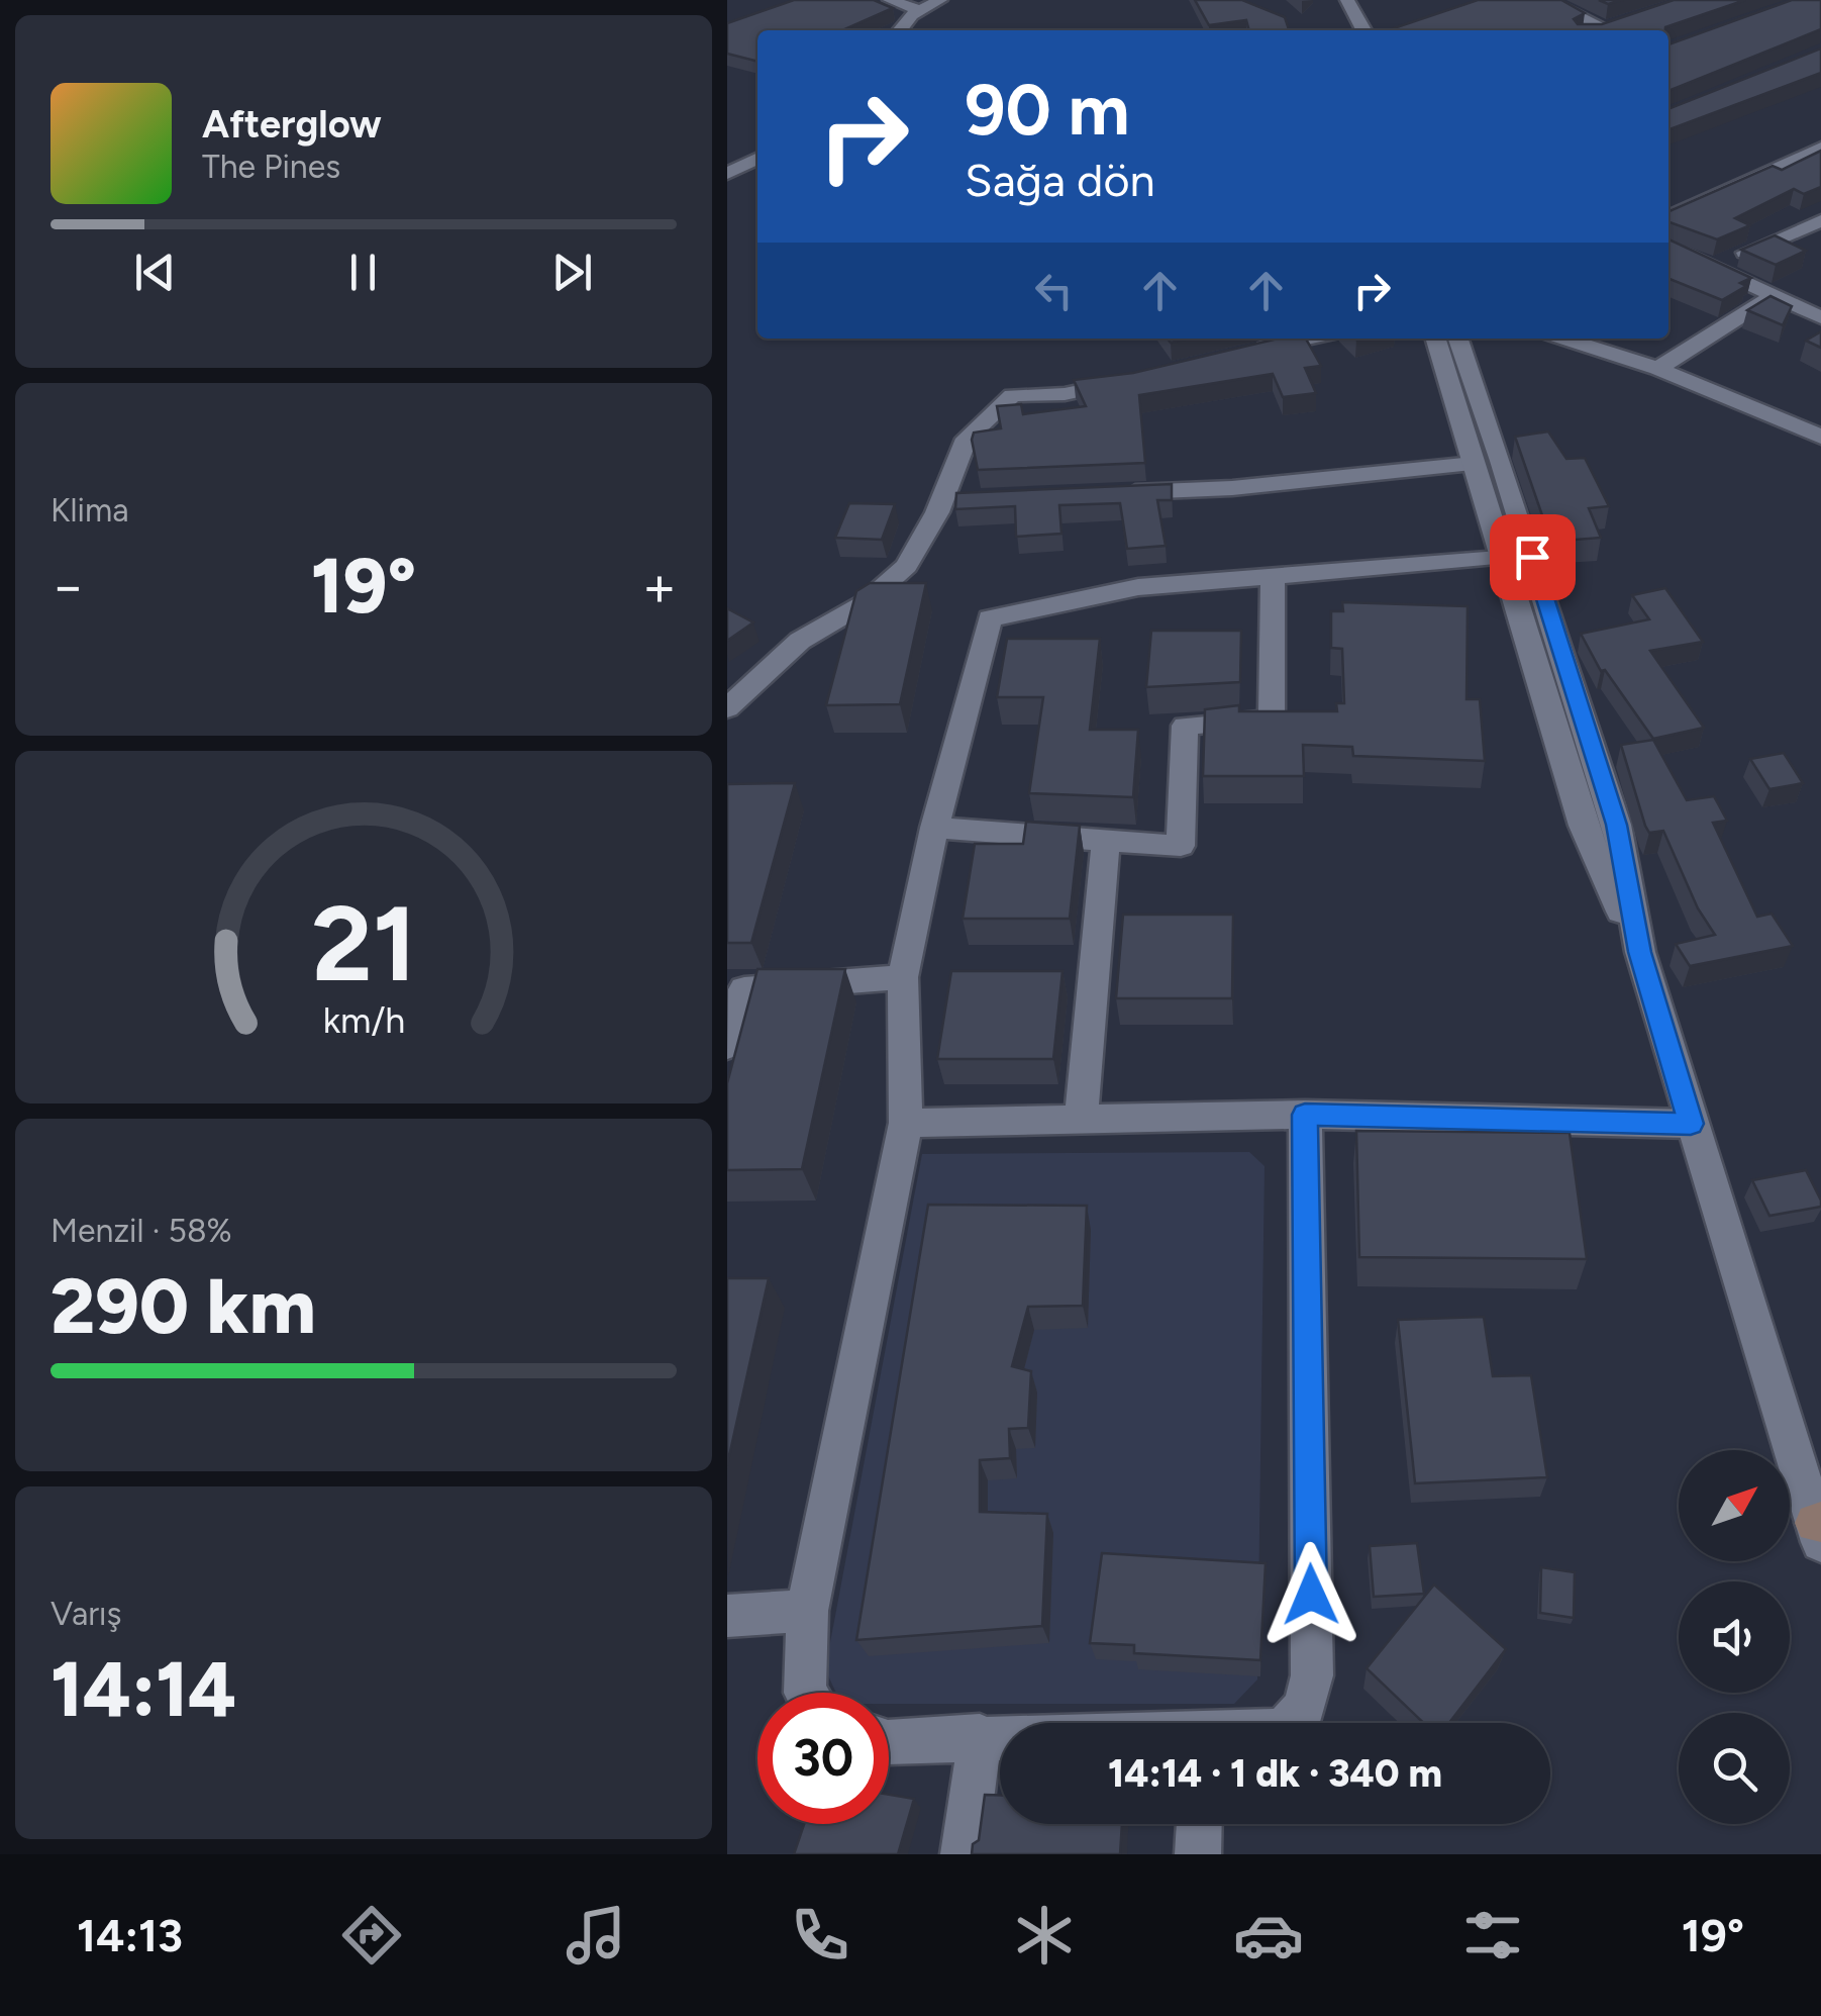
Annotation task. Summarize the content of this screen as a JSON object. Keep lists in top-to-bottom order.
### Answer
{
  "north": "top right",
  "page": {
    "turn": ["90 m", "Sağa dön"],
    "song": ["Afterglow", "The Pines"],
    "tile": [
      "Klima",
      ["Menzil · 58%", "290 km"],
      ["Varış", "14:14"]
    ],
    "heat": ["−", "19°", "+"],
    "limit": "30",
    "trip": "14:14 · 1 dk · 340 m",
    "tabs": ["14:13", "19°"],
    "gauge": ["21", "km/h"]
  }
}
